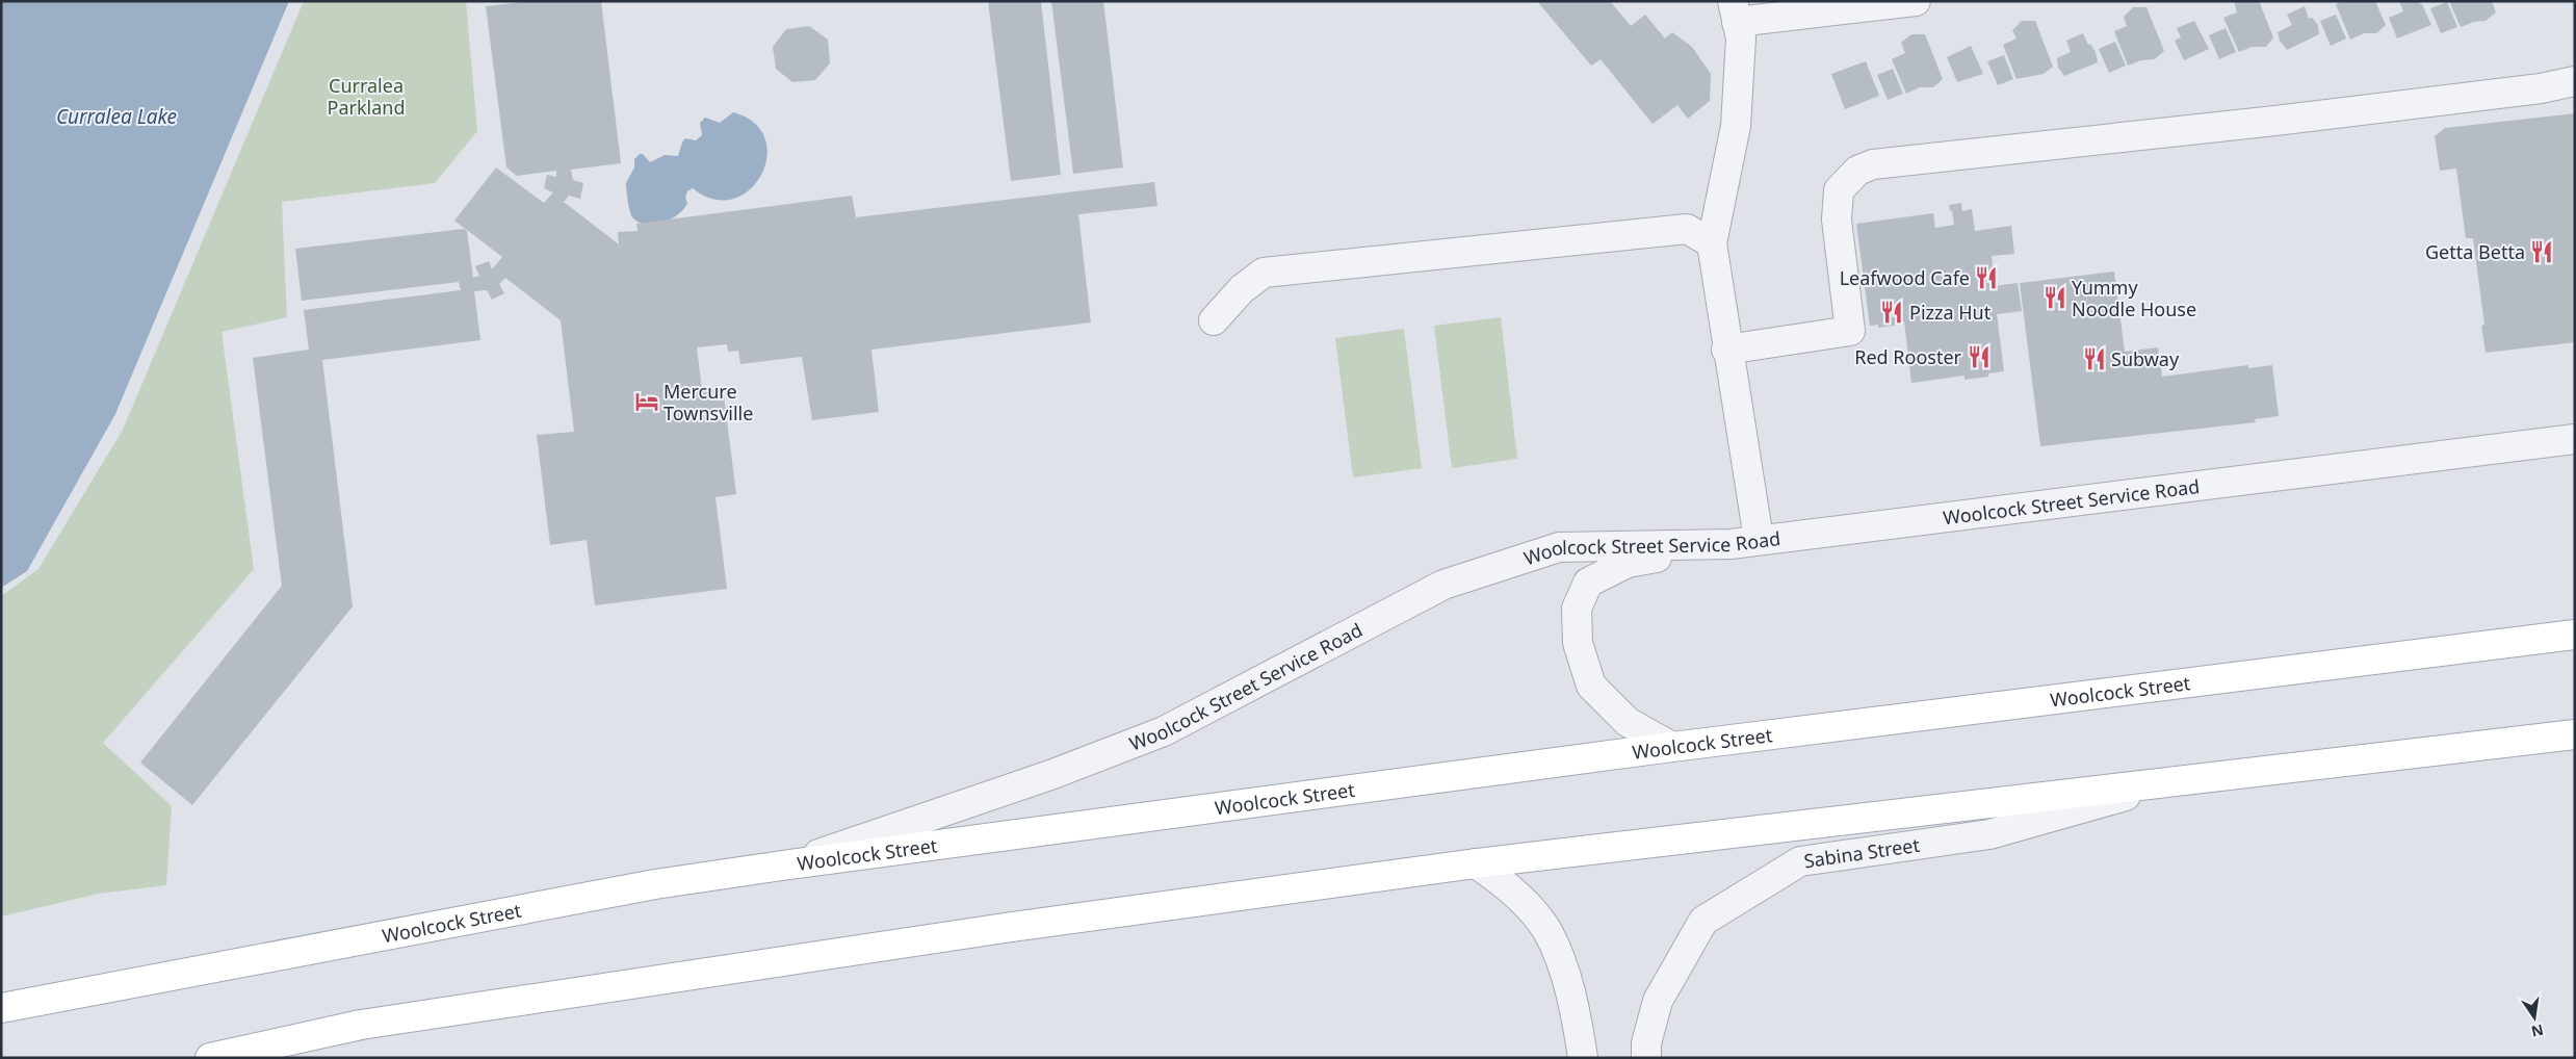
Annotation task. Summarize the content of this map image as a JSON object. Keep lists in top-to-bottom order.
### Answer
{
  "streets": {
    "main road": ["Woolcock Street"],
    "street": ["Woolcock Street Service Road", "Sabina Street"]
  },
  "crossings": [
    ["Woolcock Street Service Road", "Woolcock Street"]
  ],
  "water": ["Curralea Lake"],
  "parks": ["Curralea Parkland"],
  "places": {
    "restaurant": [
      "Getta Betta",
      "Leafwood Cafe",
      "Yummy Noodle House",
      "Pizza Hut",
      "Red Rooster",
      "Subway"
    ],
    "hotel": ["Mercure Townsville"]
  },
  "north": "bottom"
}
